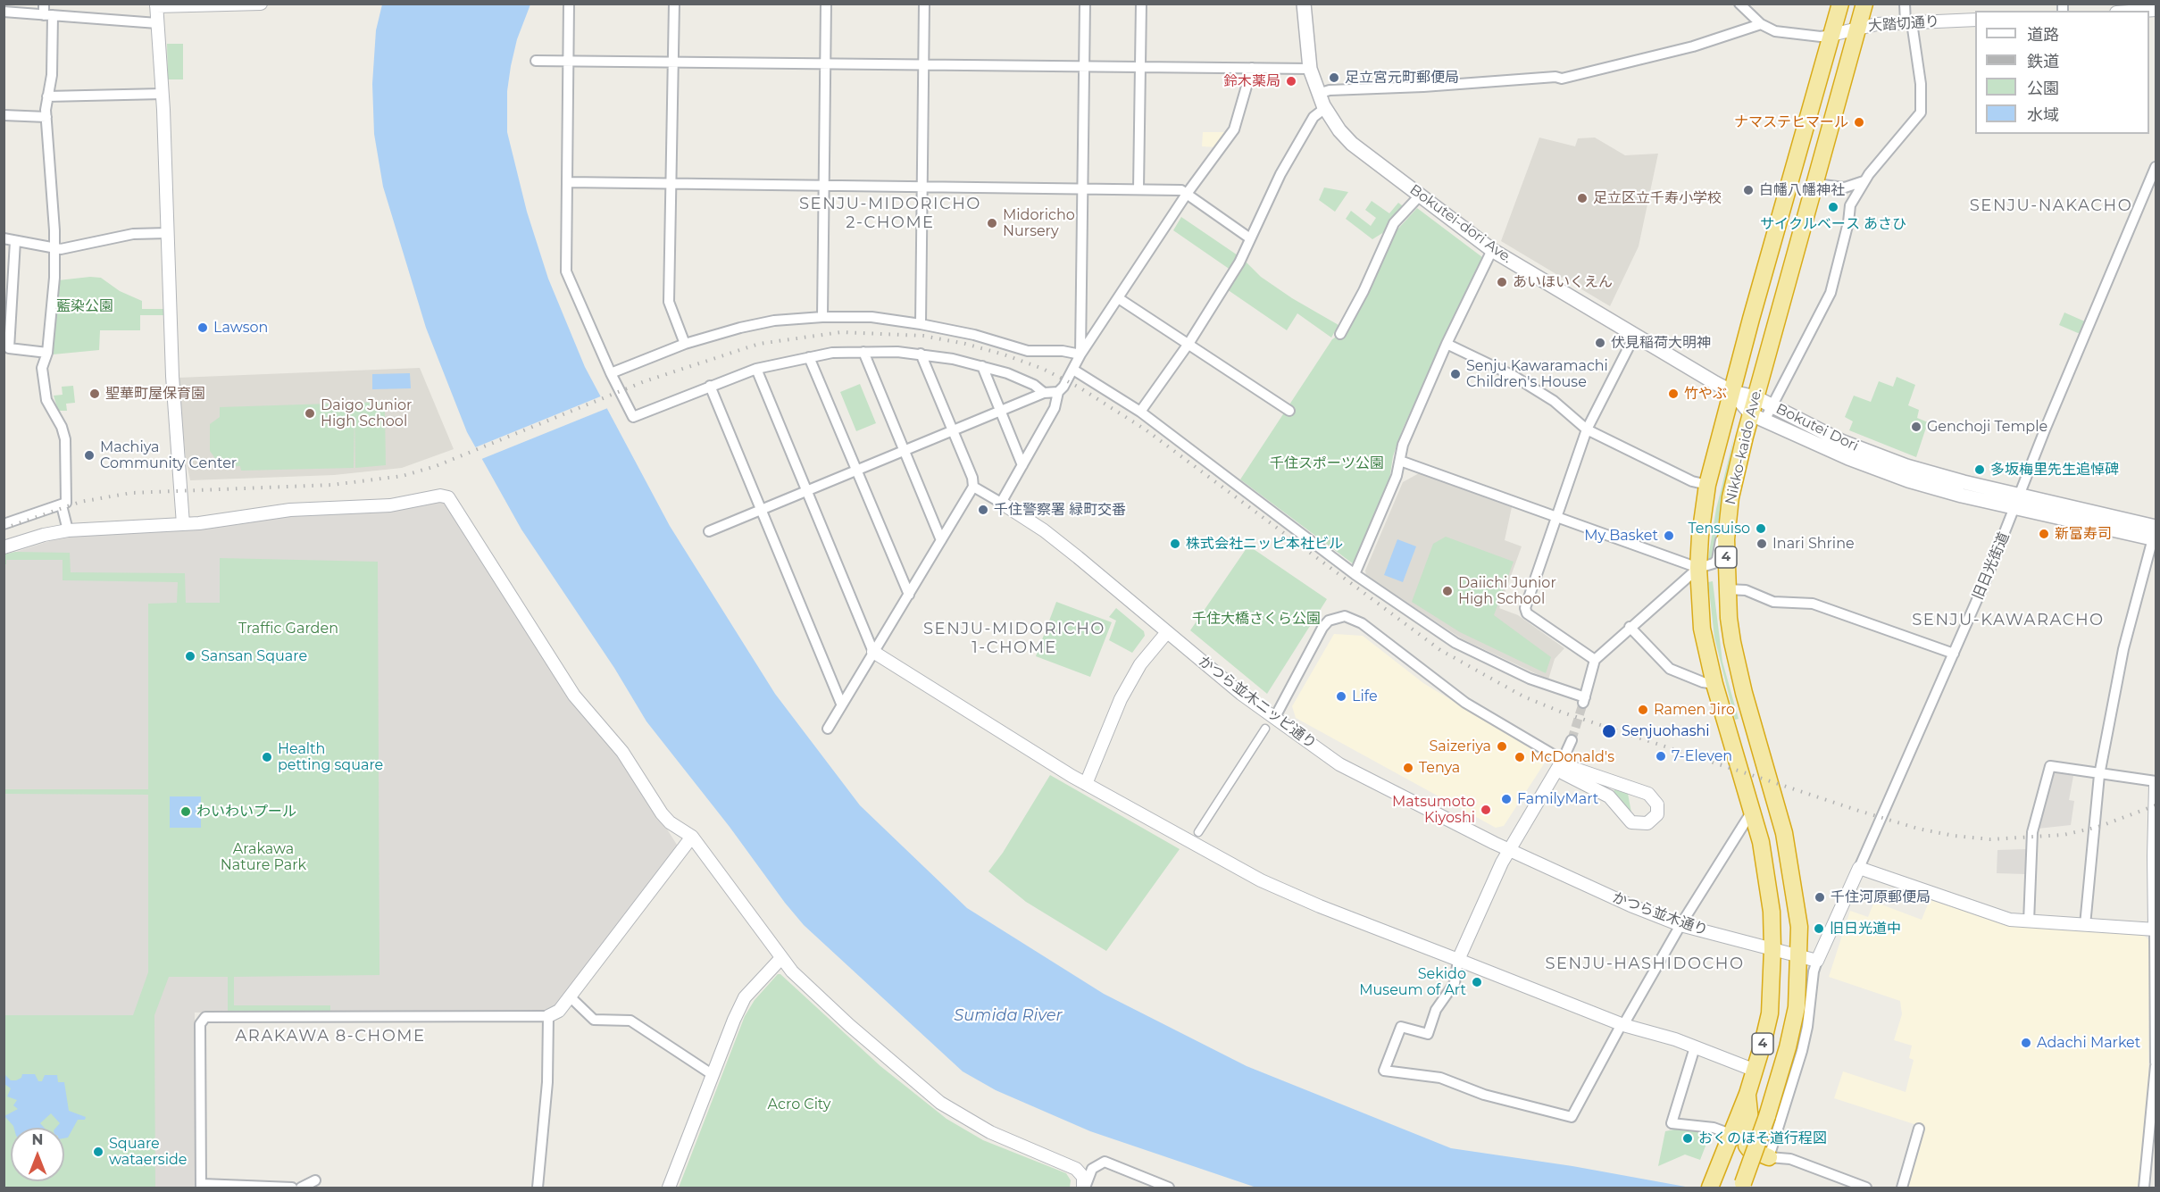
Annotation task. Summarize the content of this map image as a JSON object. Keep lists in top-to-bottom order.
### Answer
{
  "streets": {
    "highway": ["Nikko-kaido Ave.", "4"],
    "main road": ["Bokutei-dori Ave.", "Bokutei Dori"],
    "street": [
      "大踏切通り",
      "旧日光街道",
      "かつら並木ニッピ通り",
      "かつら並木通り"
    ]
  },
  "crossings": [
    ["大踏切通り", "Nikko-kaido Ave."],
    ["Bokutei-dori Ave.", "Bokutei Dori"],
    ["Bokutei-dori Ave.", "Nikko-kaido Ave."],
    ["Bokutei Dori", "Nikko-kaido Ave."],
    ["Bokutei Dori", "旧日光街道"],
    ["Nikko-kaido Ave.", "4"],
    ["Nikko-kaido Ave.", "かつら並木通り"],
    ["4", "かつら並木通り"],
    ["旧日光街道", "かつら並木通り"],
    ["かつら並木ニッピ通り", "かつら並木通り"]
  ],
  "districts": [
    "SENJU-MIDORICHO 2-CHOME",
    "SENJU-NAKACHO",
    "SENJU-KAWARACHO",
    "SENJU-MIDORICHO 1-CHOME",
    "SENJU-HASHIDOCHO",
    "ARAKAWA 8-CHOME"
  ],
  "water": ["Sumida River"],
  "parks": [
    "藍染公園",
    "千住スポーツ公園",
    "千住大橋さくら公園",
    "Traffic Garden",
    "Arakawa Nature Park",
    "Acro City"
  ],
  "places": [
    "足立宮元町郵便局",
    "鈴木薬局",
    "ナマステヒマール",
    "白幡八幡神社",
    "足立区立千寿小学校",
    "サイクルベース あさひ",
    "Midoricho Nursery",
    "あいほいくえん",
    "Lawson",
    "伏見稲荷大明神",
    "Senju Kawaramachi Children's House",
    "聖華町屋保育園",
    "竹やぶ",
    "Daigo Junior High School",
    "Genchoji Temple",
    "Machiya Community Center",
    "多坂梅里先生追悼碑",
    "千住警察署 緑町交番",
    "Tensuiso",
    "新富寿司",
    "My Basket",
    "株式会社ニッピ本社ビル",
    "Inari Shrine",
    "Daiichi Junior High School",
    "Sansan Square",
    "Life",
    "Ramen Jiro",
    "Senjuohashi",
    "Saizeriya",
    "7-Eleven",
    "Health petting square",
    "McDonald's",
    "Tenya",
    "FamilyMart",
    "Matsumoto Kiyoshi",
    "わいわいプール",
    "千住河原郵便局",
    "旧日光道中",
    "Sekido Museum of Art",
    "Adachi Market",
    "おくのほそ道行程図",
    "Square wataerside"
  ],
  "legend": [
    "道路",
    "鉄道",
    "公園",
    "水域"
  ],
  "north": "top"
}
